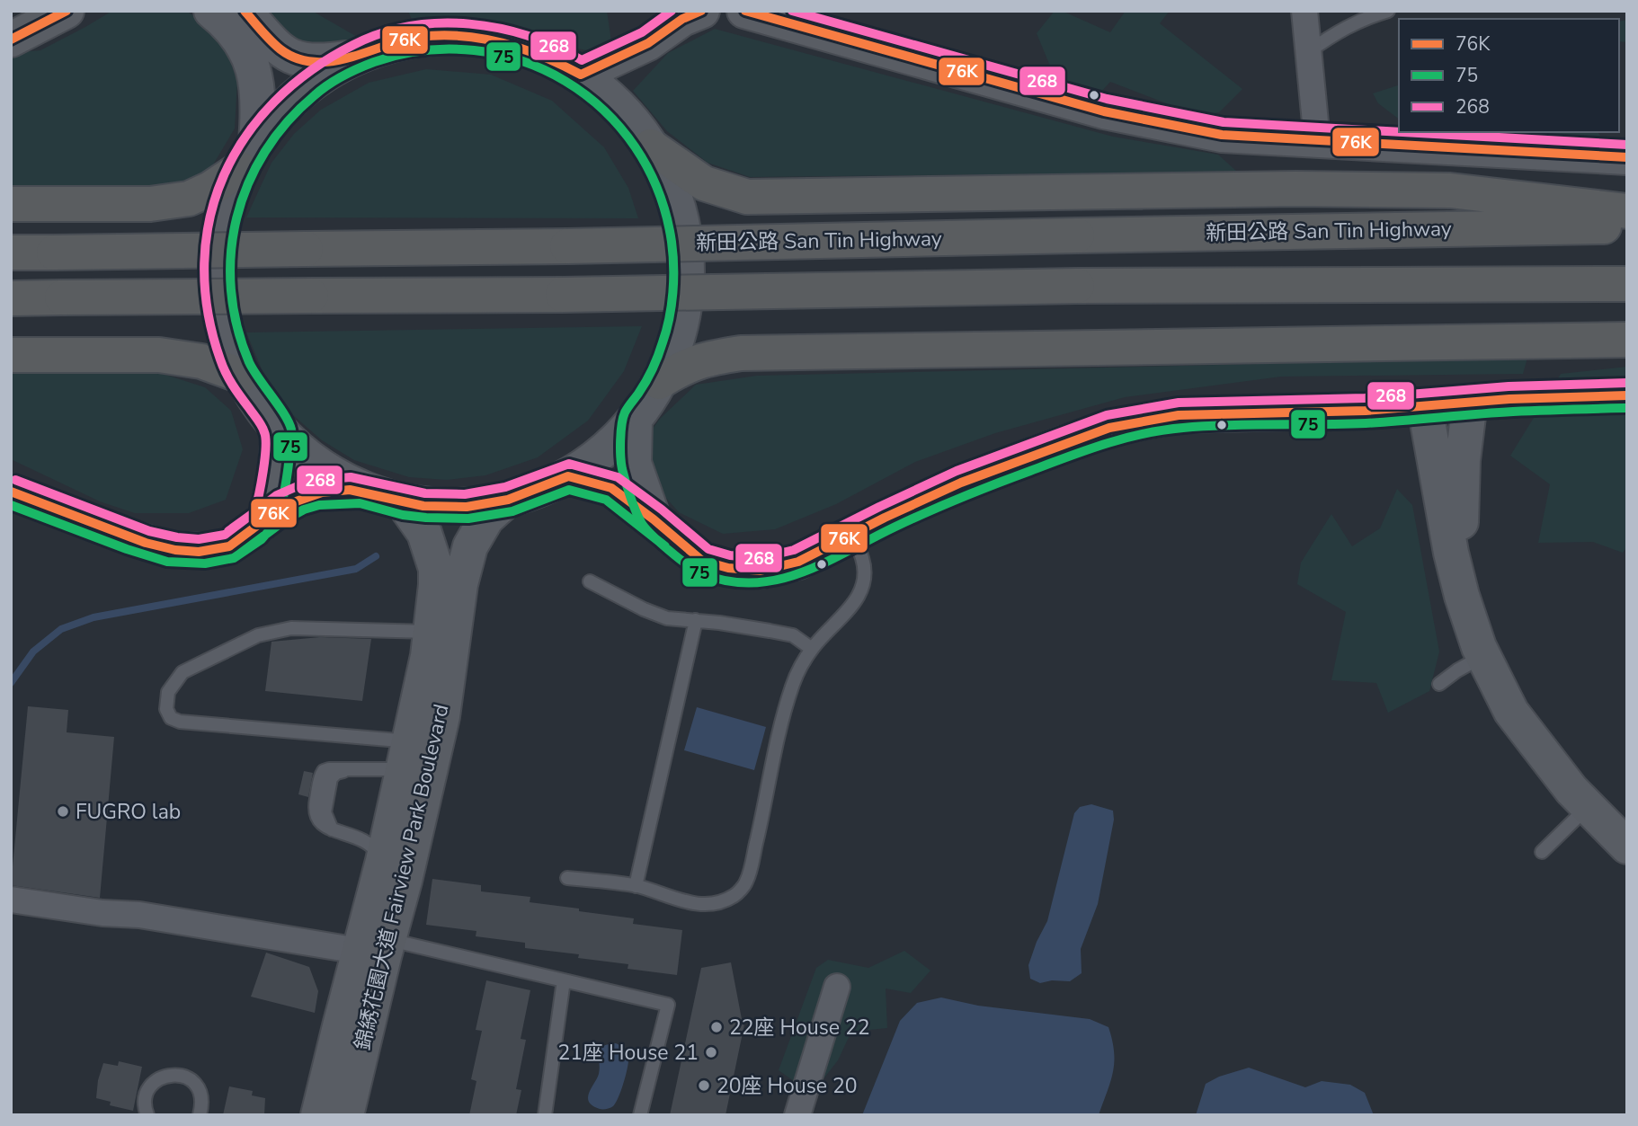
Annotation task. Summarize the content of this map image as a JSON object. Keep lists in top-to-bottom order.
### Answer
{
  "streets": {
    "highway": ["新田公路 San Tin Highway"],
    "street": ["錦綉花園大道 Fairview Park Boulevard"]
  },
  "places": [
    "FUGRO lab",
    "22座 House 22",
    "21座 House 21",
    "20座 House 20"
  ],
  "lines": ["transit line 76K", "transit line 268", "transit line 75"],
  "legend": ["76K", "75", "268"]
}
